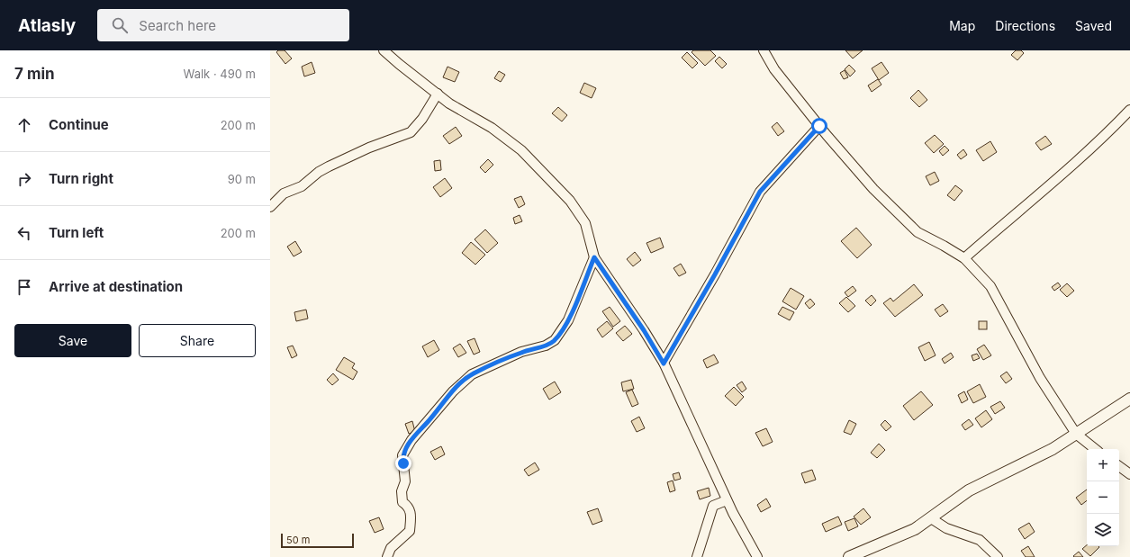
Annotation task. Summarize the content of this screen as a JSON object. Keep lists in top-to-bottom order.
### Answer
{
  "scale_bar": "50 m",
  "page": {
    "header": "Atlasly",
    "search": "Search here",
    "nav": ["Map", "Directions", "Saved"],
    "heading": ["7 min", "Walk · 490 m"],
    "list": [
      ["Continue", "200 m"],
      ["Turn right", "90 m"],
      ["Turn left", "200 m"],
      "Arrive at destination"
    ],
    "buttons": ["Save", "Share"],
    "map_buttons": ["+", "−"],
    "scale": "50 m"
  }
}
